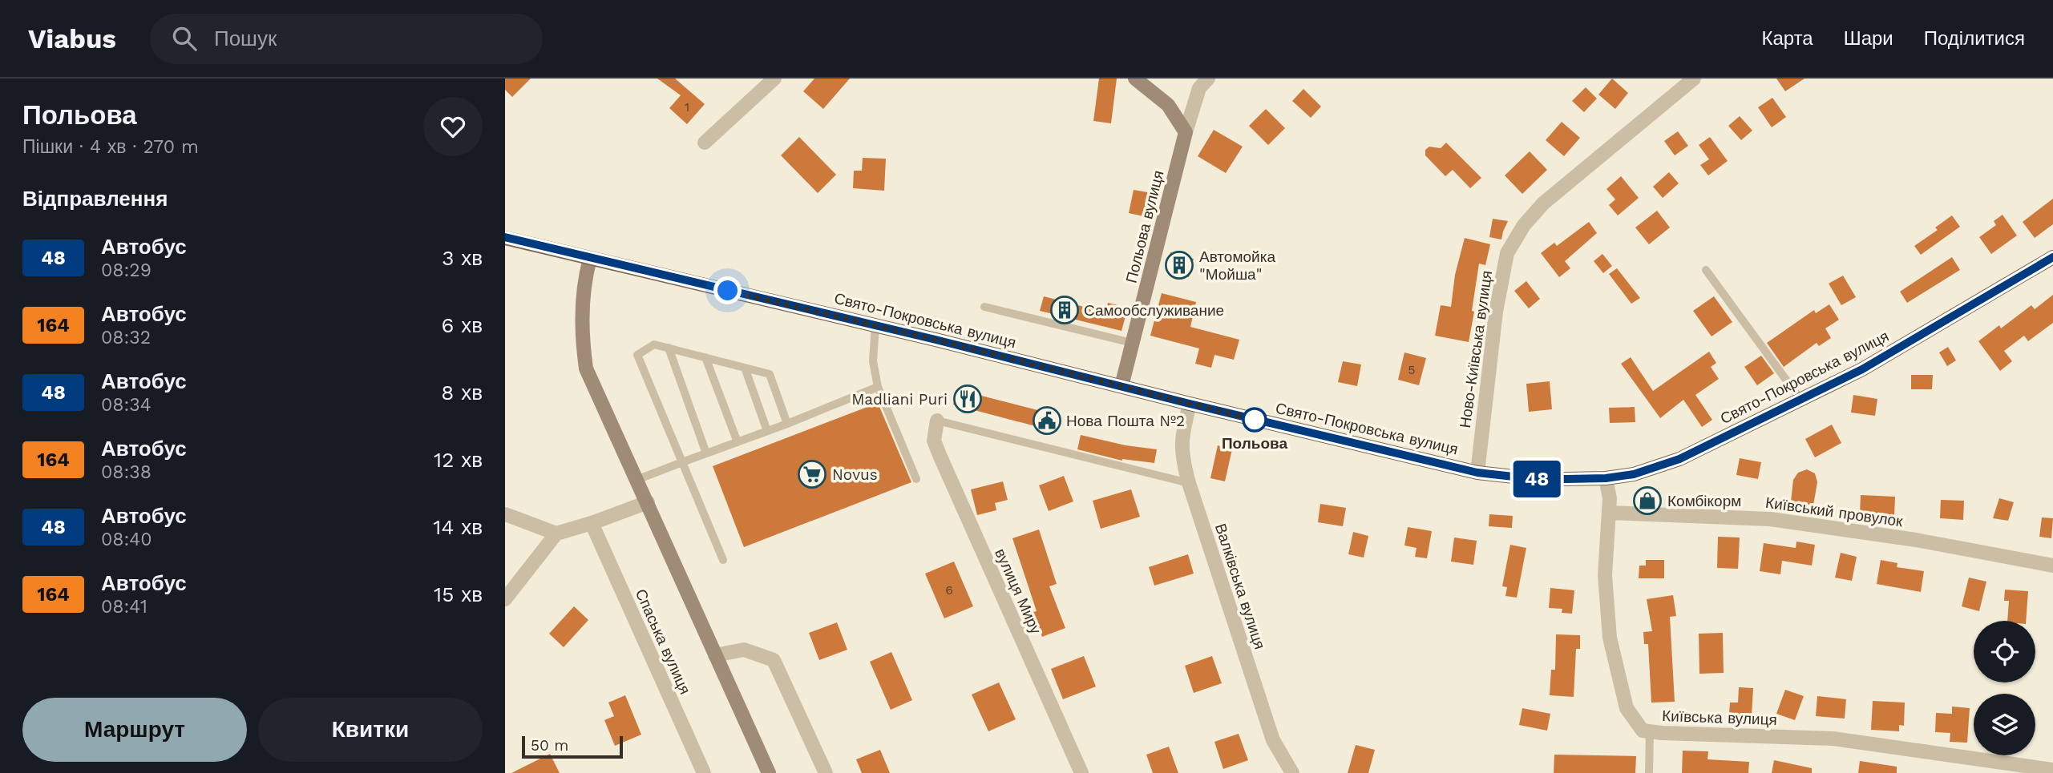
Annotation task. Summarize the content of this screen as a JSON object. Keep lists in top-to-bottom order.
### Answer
{
  "streets": {
    "main road": ["Свято-Покровська вулиця"],
    "street": [
      "Польова вулиця",
      "Ново-Київська вулиця",
      "Київський провулок",
      "Валківська вулиця",
      "вулиця Миру",
      "Спаська вулиця",
      "Київська вулиця"
    ]
  },
  "crossings": [
    ["Польова вулиця", "Свято-Покровська вулиця"],
    ["Свято-Покровська вулиця", "Ново-Київська вулиця"],
    ["Свято-Покровська вулиця", "Валківська вулиця"],
    ["Свято-Покровська вулиця", "Київська вулиця"],
    ["Київський провулок", "Київська вулиця"]
  ],
  "places": {
    "building": ["Автомойка \"Мойша\"", "Самообслуживание"],
    "restaurant": ["Madliani Puri"],
    "other": ["Польова"],
    "public building": ["Нова Пошта №2"],
    "supermarket": ["Novus"],
    "shop": ["Комбікорм"]
  },
  "lines": ["bus line 48"],
  "house_numbers": ["1", "5", "6"],
  "scale_bar": "50 m",
  "page": {
    "header": "Viabus",
    "search": "Пошук",
    "nav": ["Карта", "Шари", "Поділитися"],
    "heading": [
      ["Польова", "Пішки · 4 хв · 270 m"],
      "Відправлення"
    ],
    "on_map": "48",
    "list": [
      {
        "mark": "48",
        "name": "Автобус",
        "note": "08:29",
        "value": "3 хв"
      },
      {
        "mark": "164",
        "name": "Автобус",
        "note": "08:32",
        "value": "6 хв"
      },
      {
        "mark": "48",
        "name": "Автобус",
        "note": "08:34",
        "value": "8 хв"
      },
      {
        "mark": "164",
        "name": "Автобус",
        "note": "08:38",
        "value": "12 хв"
      },
      {
        "mark": "48",
        "name": "Автобус",
        "note": "08:40",
        "value": "14 хв"
      },
      {
        "mark": "164",
        "name": "Автобус",
        "note": "08:41",
        "value": "15 хв"
      }
    ],
    "buttons": ["Маршрут", "Квитки"],
    "scale": "50 m"
  }
}
